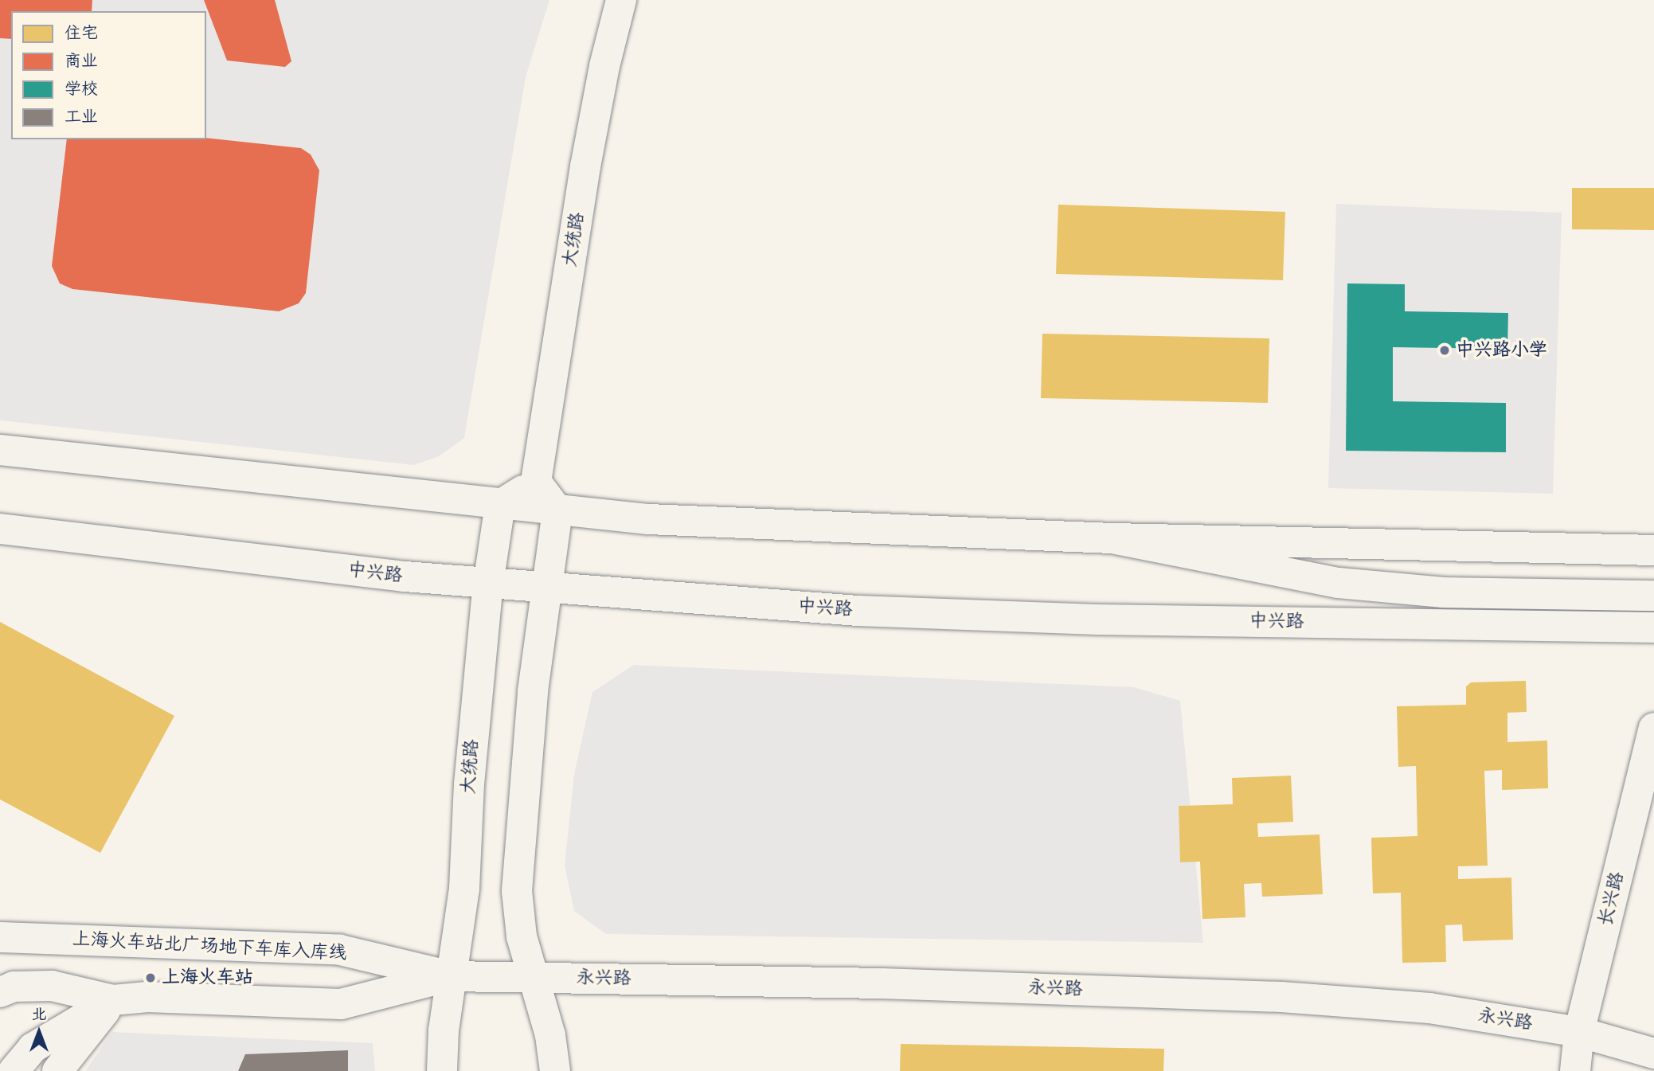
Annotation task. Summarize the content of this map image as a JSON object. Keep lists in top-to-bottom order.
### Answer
{
  "streets": {
    "main road": [
      "大统路",
      "中兴路",
      "长兴路",
      "上海火车站北广场地下车库入库线",
      "永兴路"
    ]
  },
  "crossings": [
    ["大统路", "中兴路"],
    ["大统路", "上海火车站北广场地下车库入库线"],
    ["大统路", "永兴路"],
    ["长兴路", "永兴路"],
    ["上海火车站北广场地下车库入库线", "永兴路"]
  ],
  "places": ["中兴路小学", "上海火车站"],
  "legend": [
    "住宅",
    "商业",
    "学校",
    "工业"
  ],
  "north": "top"
}
